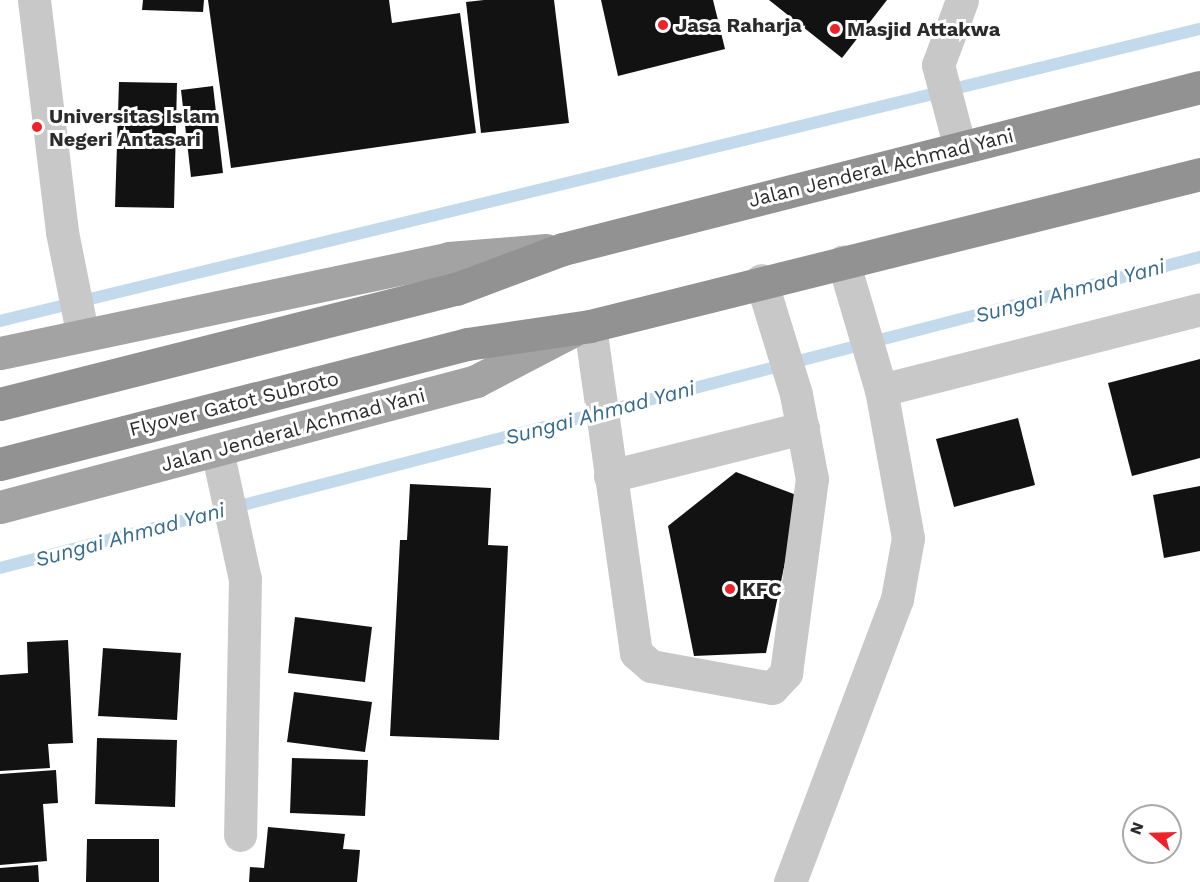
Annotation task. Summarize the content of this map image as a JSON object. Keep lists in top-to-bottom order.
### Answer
{
  "streets": {
    "highway": ["Jalan Jenderal Achmad Yani", "Flyover Gatot Subroto"]
  },
  "crossings": [
    ["Jalan Jenderal Achmad Yani", "Flyover Gatot Subroto"]
  ],
  "water": ["Sungai Ahmad Yani"],
  "places": [
    "Jasa Raharja",
    "Masjid Attakwa",
    "Universitas Islam Negeri Antasari",
    "KFC"
  ],
  "north": "left"
}
